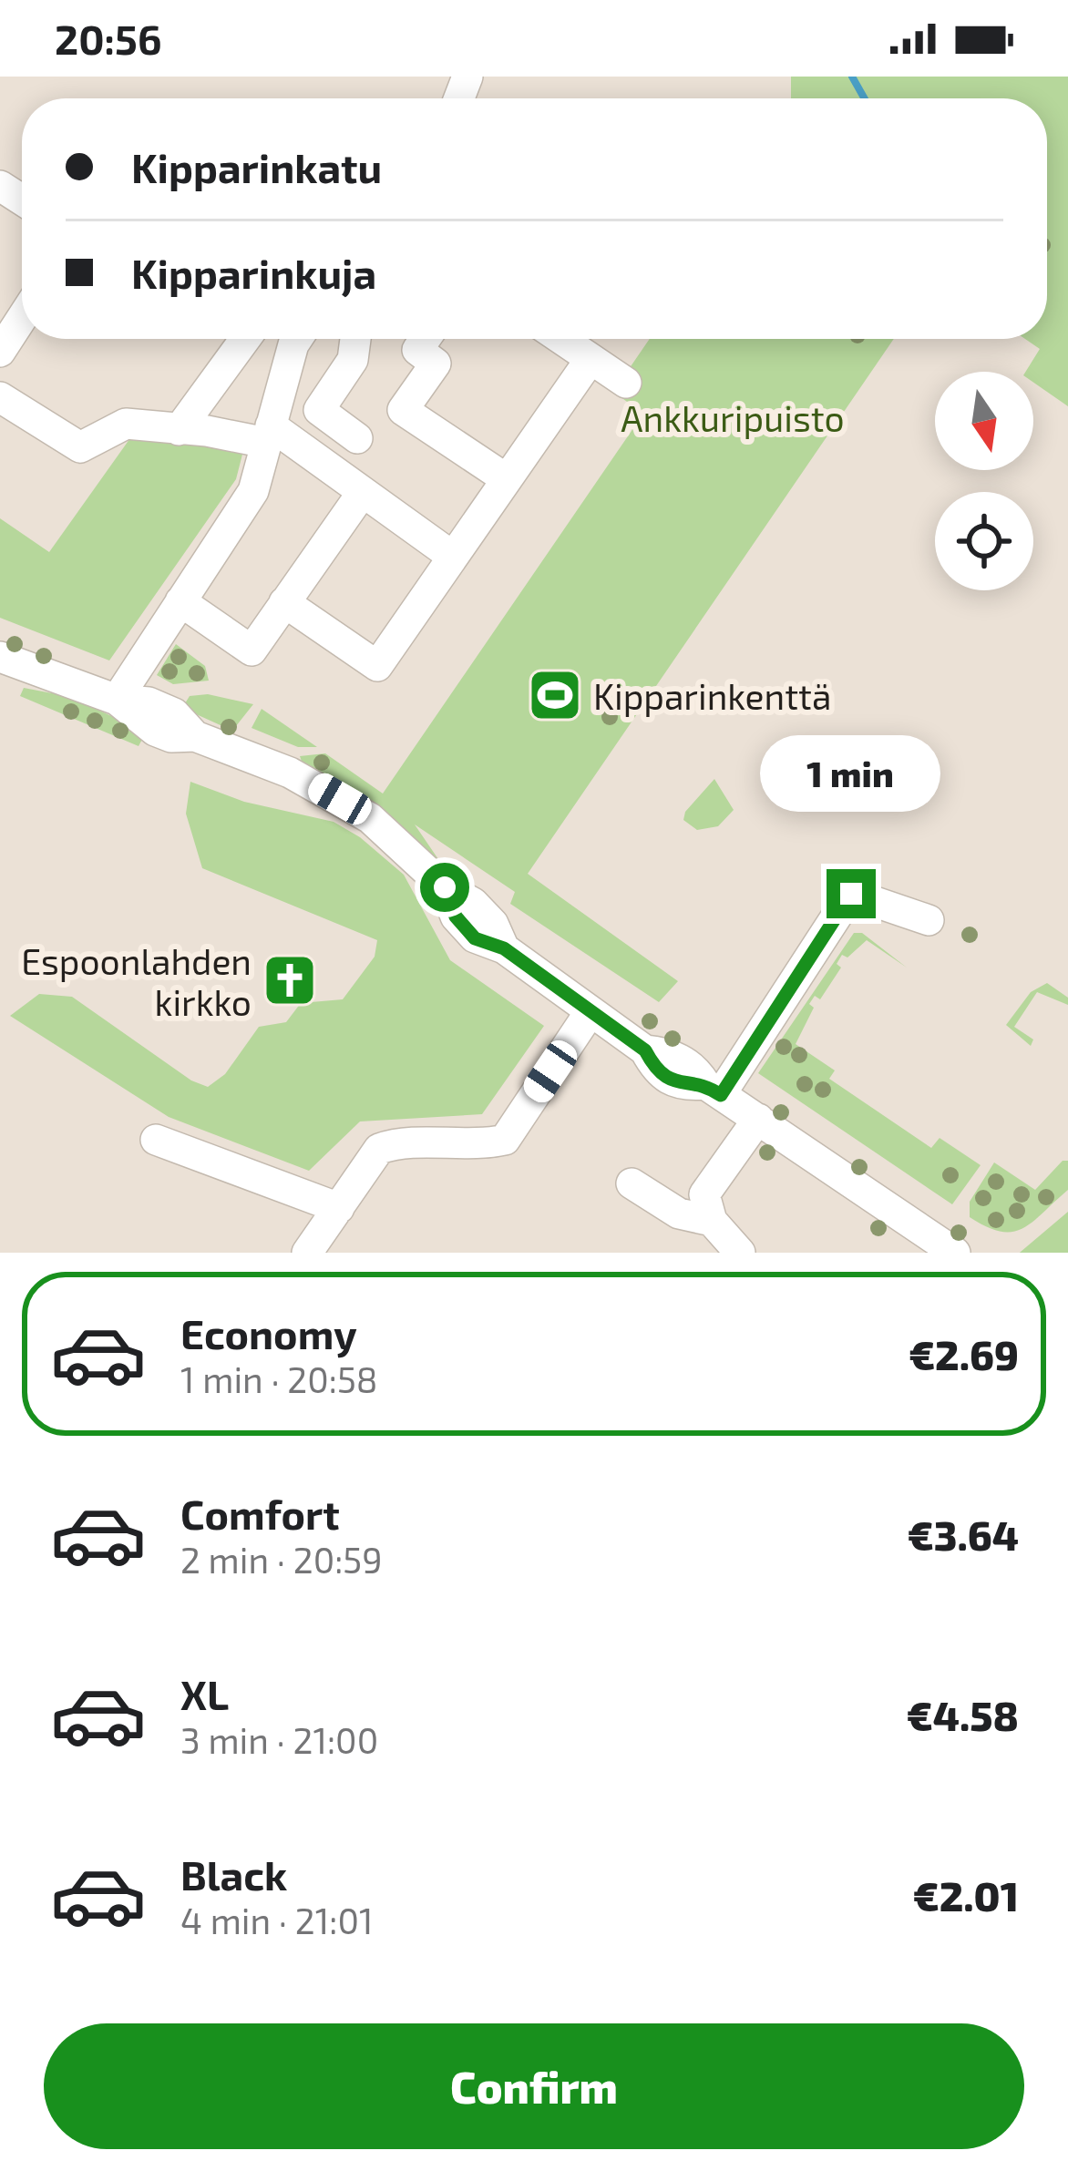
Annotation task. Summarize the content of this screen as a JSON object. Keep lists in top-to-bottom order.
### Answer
{
  "parks": ["Ankkuripuisto"],
  "places": {
    "sports": ["Kipparinkenttä"],
    "church": ["Espoonlahden kirkko"]
  },
  "north": "bottom",
  "page": {
    "status": "20:56",
    "banner": ["Kipparinkatu", "Kipparinkuja"],
    "bubble": "1 min",
    "list": [
      {
        "name": "Economy",
        "note": "1 min · 20:58",
        "value": "€2.69"
      },
      {
        "name": "Comfort",
        "note": "2 min · 20:59",
        "value": "€3.64"
      },
      {
        "name": "XL",
        "note": "3 min · 21:00",
        "value": "€4.58"
      },
      {
        "name": "Black",
        "note": "4 min · 21:01",
        "value": "€2.01"
      }
    ],
    "buttons": "Confirm"
  }
}
